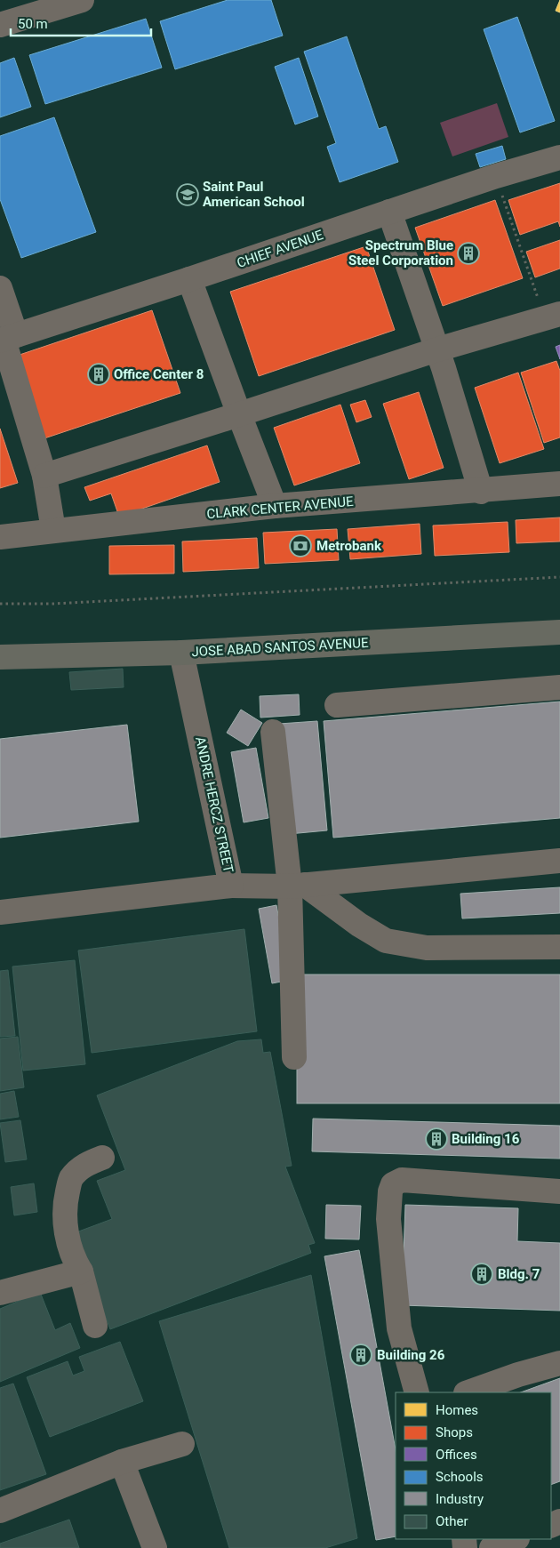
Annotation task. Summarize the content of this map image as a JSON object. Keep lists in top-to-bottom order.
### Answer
{
  "streets": {
    "main road": ["JOSE ABAD SANTOS AVENUE"],
    "street": ["CHIEF AVENUE", "CLARK CENTER AVENUE", "ANDRE HERCZ STREET"]
  },
  "crossings": [
    ["JOSE ABAD SANTOS AVENUE", "ANDRE HERCZ STREET"]
  ],
  "places": {
    "school or university": ["Saint Paul American School"],
    "building": [
      "Spectrum Blue Steel Corporation",
      "Office Center 8",
      "Building 16",
      "Bldg. 7",
      "Building 26"
    ],
    "bank": ["Metrobank"]
  },
  "legend": [
    "Homes",
    "Shops",
    "Offices",
    "Schools",
    "Industry",
    "Other"
  ],
  "scale_bar": "50 m"
}
